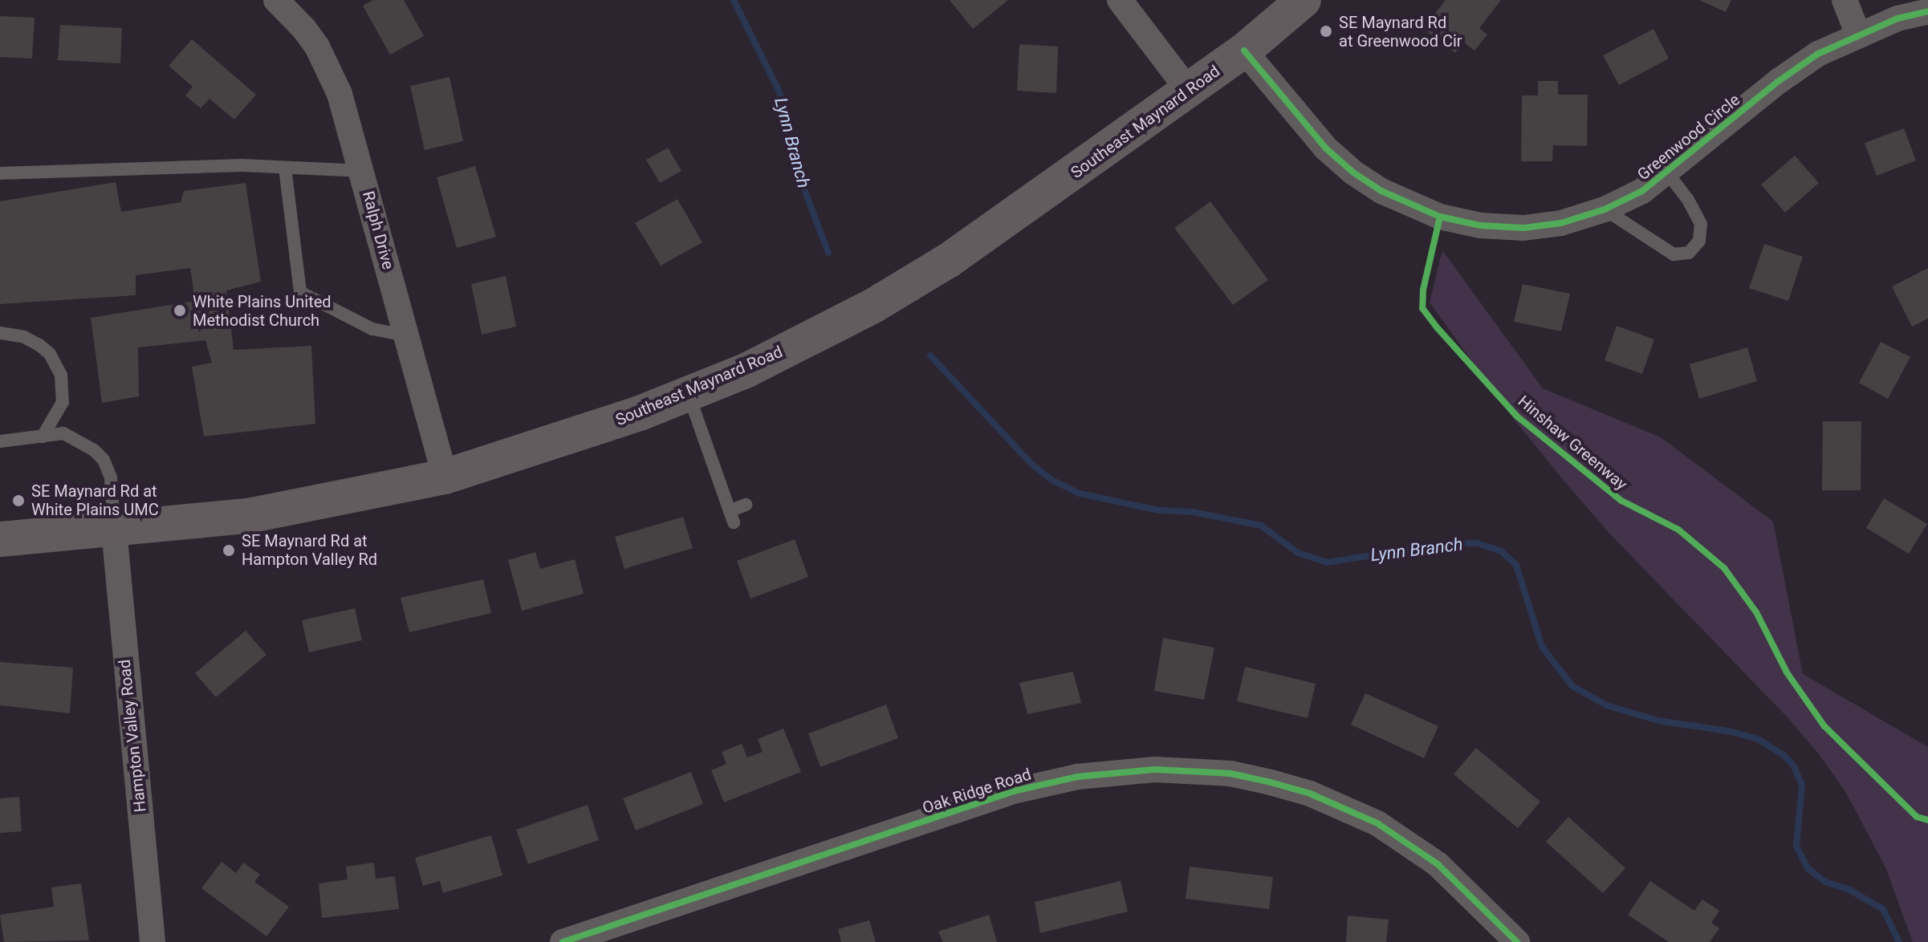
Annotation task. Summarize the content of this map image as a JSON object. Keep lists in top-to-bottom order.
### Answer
{
  "streets": {
    "main road": ["Southeast Maynard Road"],
    "street": [
      "Greenwood Circle",
      "Ralph Drive",
      "Hampton Valley Road",
      "Oak Ridge Road"
    ],
    "cycle path": ["Hinshaw Greenway"]
  },
  "crossings": [
    ["Southeast Maynard Road", "Greenwood Circle"],
    ["Southeast Maynard Road", "Ralph Drive"],
    ["Southeast Maynard Road", "Hampton Valley Road"]
  ],
  "water": ["Lynn Branch"],
  "places": [
    "SE Maynard Rd at Greenwood Cir",
    "White Plains United Methodist Church",
    "SE Maynard Rd at White Plains UMC",
    "SE Maynard Rd at Hampton Valley Rd"
  ]
}
